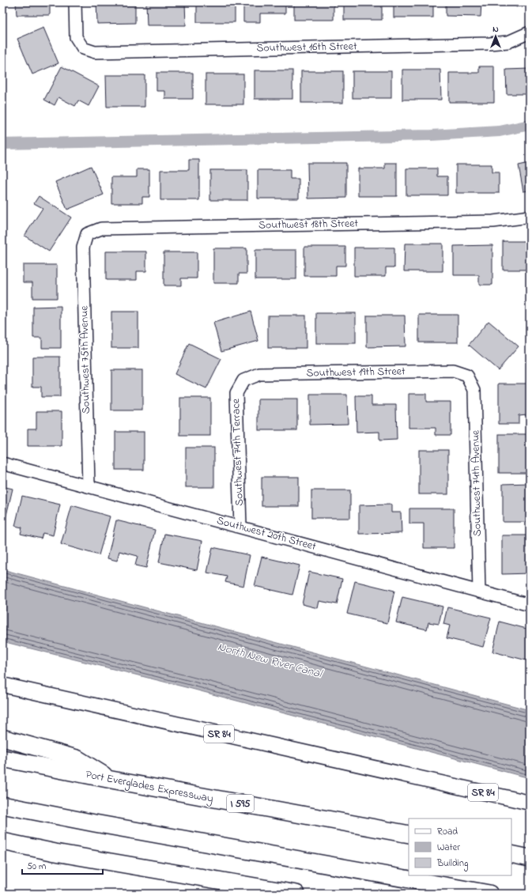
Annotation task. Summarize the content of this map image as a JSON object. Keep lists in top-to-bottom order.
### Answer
{
  "streets": {
    "highway": ["Port Everglades Expressway", "I 595"],
    "main road": ["SR 84"],
    "street": [
      "Southwest 16th Street",
      "Southwest 18th Street",
      "Southwest 75th Avenue",
      "Southwest 19th Street",
      "Southwest 74th Terrace",
      "Southwest 74th Avenue",
      "Southwest 20th Street"
    ]
  },
  "crossings": [
    ["Southwest 18th Street", "Southwest 75th Avenue"],
    ["Southwest 75th Avenue", "Southwest 20th Street"],
    ["Southwest 19th Street", "Southwest 74th Terrace"],
    ["Southwest 19th Street", "Southwest 74th Avenue"],
    ["Southwest 74th Terrace", "Southwest 20th Street"],
    ["Southwest 74th Avenue", "Southwest 20th Street"]
  ],
  "water": ["North New River Canal"],
  "legend": ["Road", "Water", "Building"],
  "scale_bar": "50 m",
  "north": "top"
}
